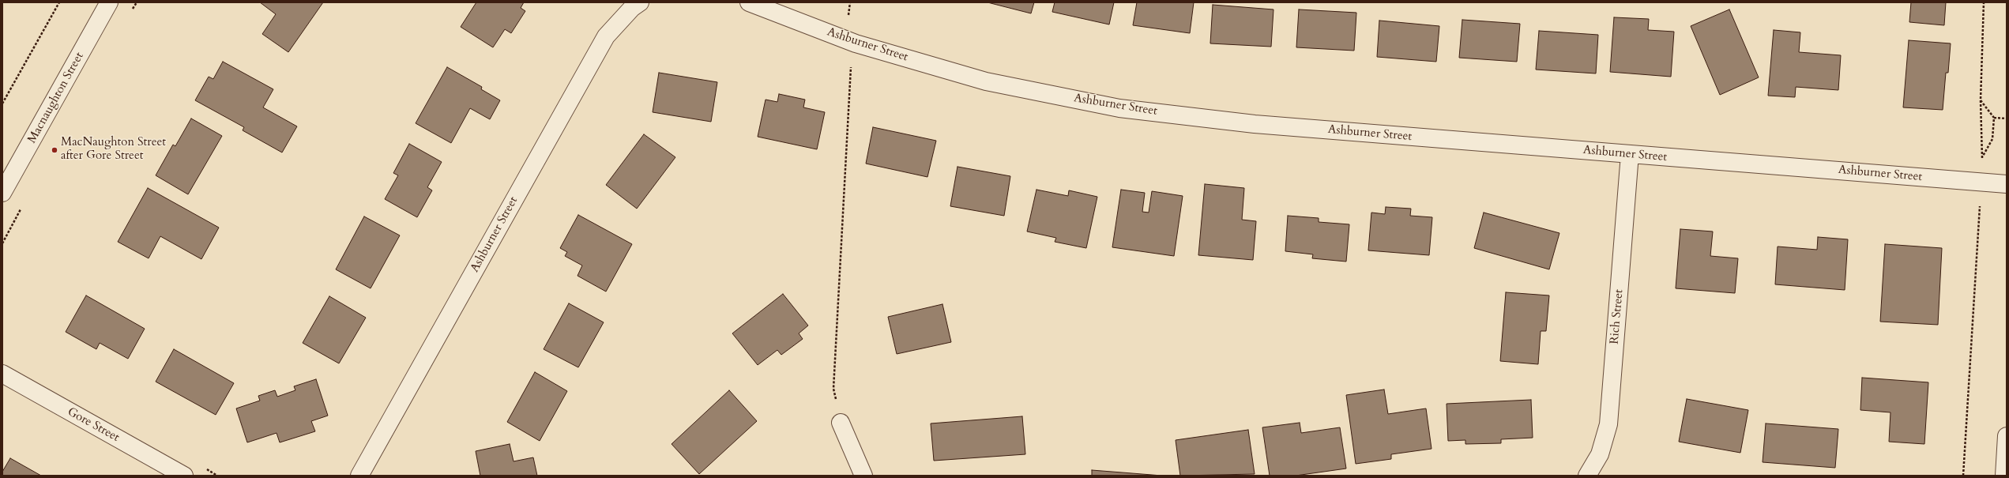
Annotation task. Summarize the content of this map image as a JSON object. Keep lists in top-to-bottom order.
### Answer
{
  "streets": {
    "street": [
      "Ashburner Street",
      "Macnaughton Street",
      "Rich Street",
      "Gore Street"
    ]
  },
  "crossings": [
    ["Ashburner Street", "Rich Street"]
  ],
  "places": ["MacNaughton Street after Gore Street"]
}
